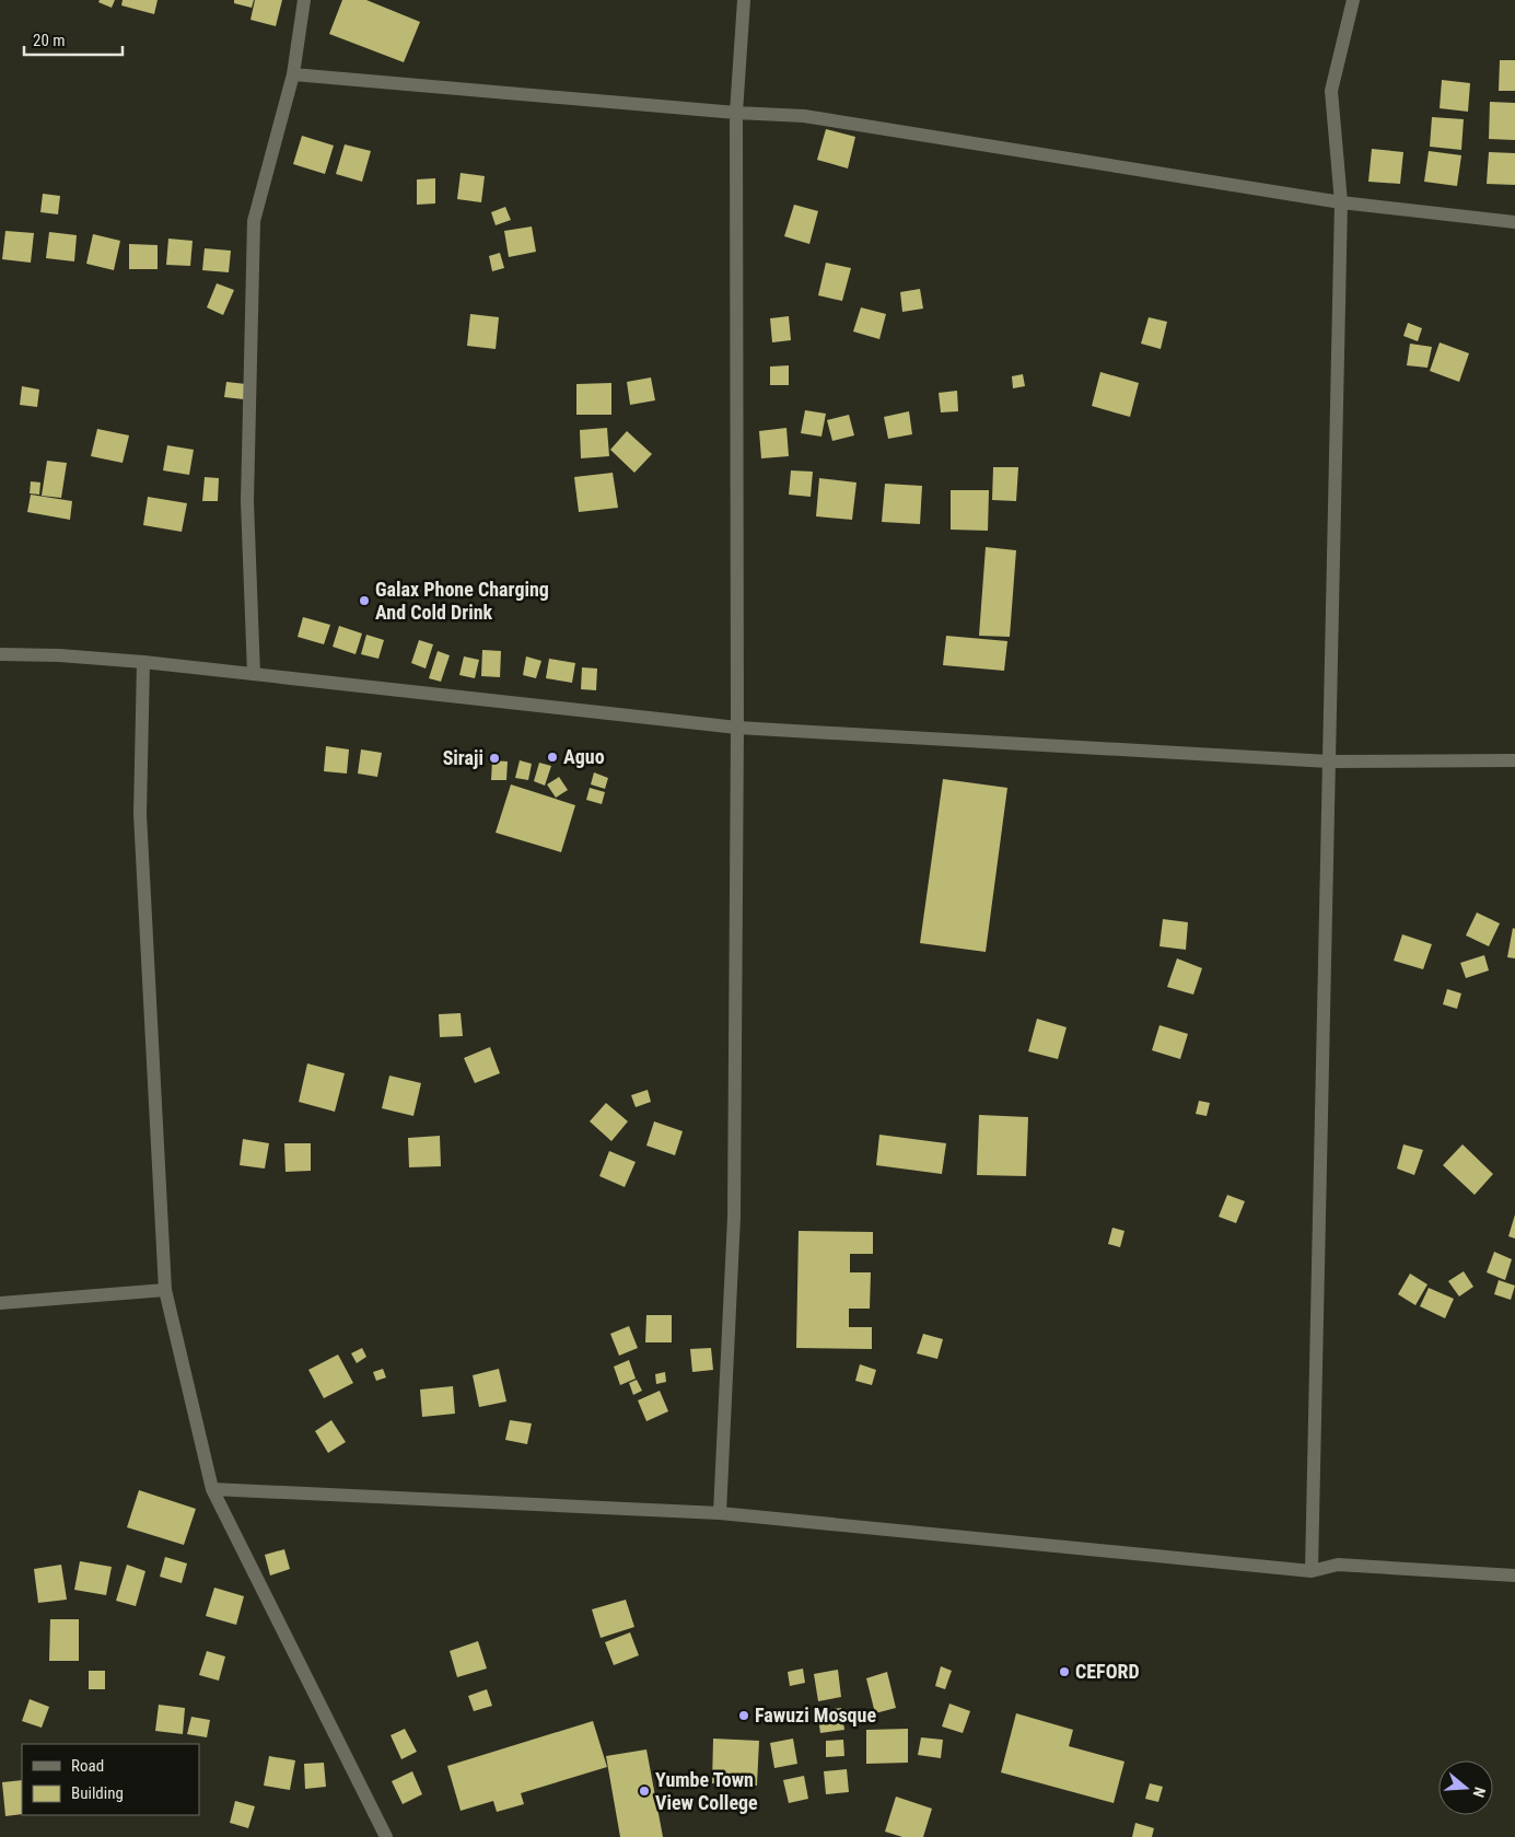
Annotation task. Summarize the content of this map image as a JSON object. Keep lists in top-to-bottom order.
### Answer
{
  "places": [
    "Galax Phone Charging And Cold Drink",
    "Aguo",
    "Siraji",
    "CEFORD",
    "Fawuzi Mosque",
    "Yumbe Town View College"
  ],
  "legend": ["Road", "Building"],
  "scale_bar": "20 m",
  "north": "right"
}
